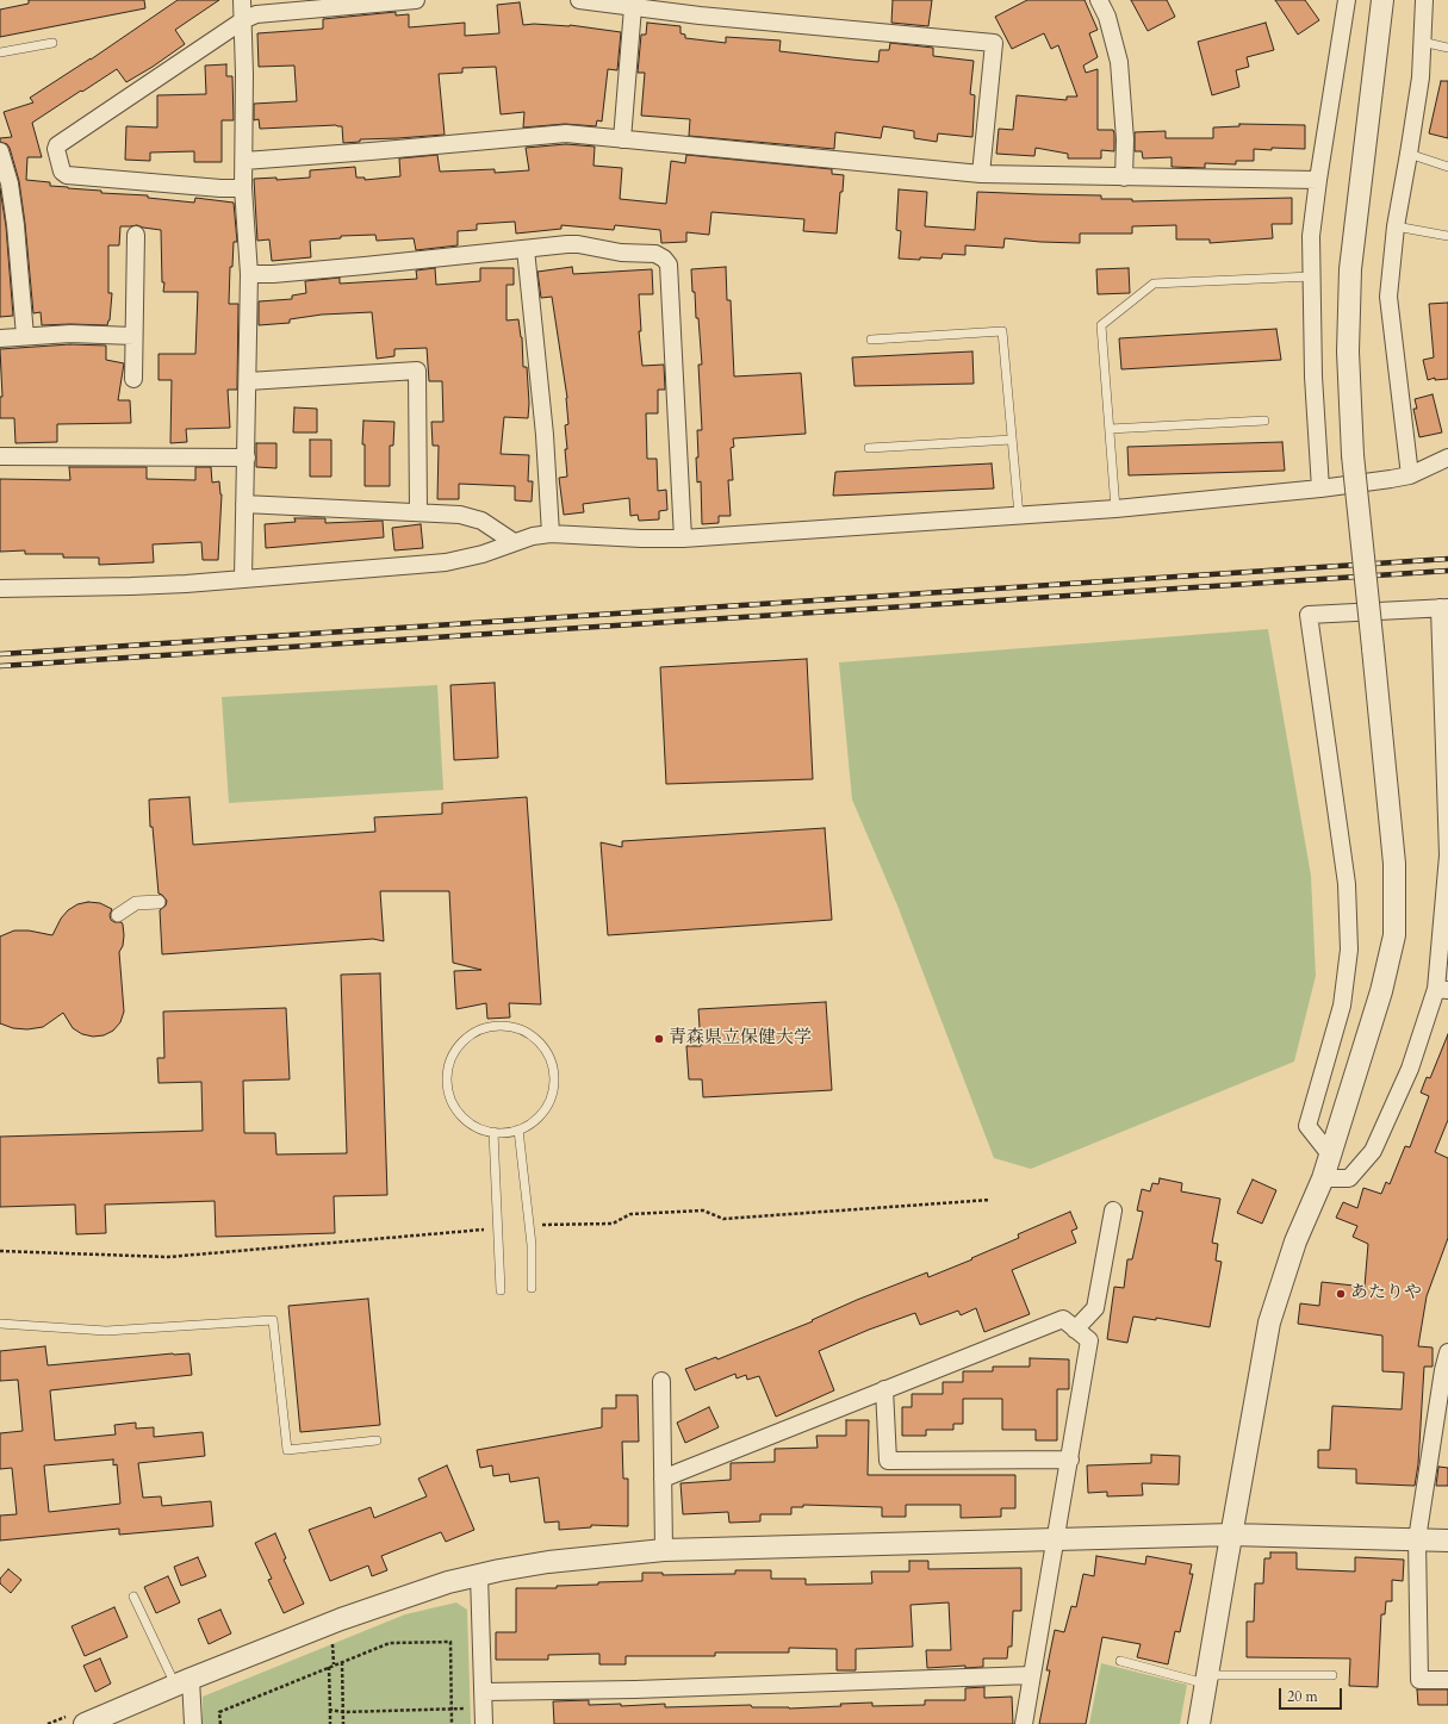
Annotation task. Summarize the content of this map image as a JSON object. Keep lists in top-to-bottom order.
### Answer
{
  "places": ["青森県立保健大学", "あたりや"],
  "scale_bar": "20 m"
}
